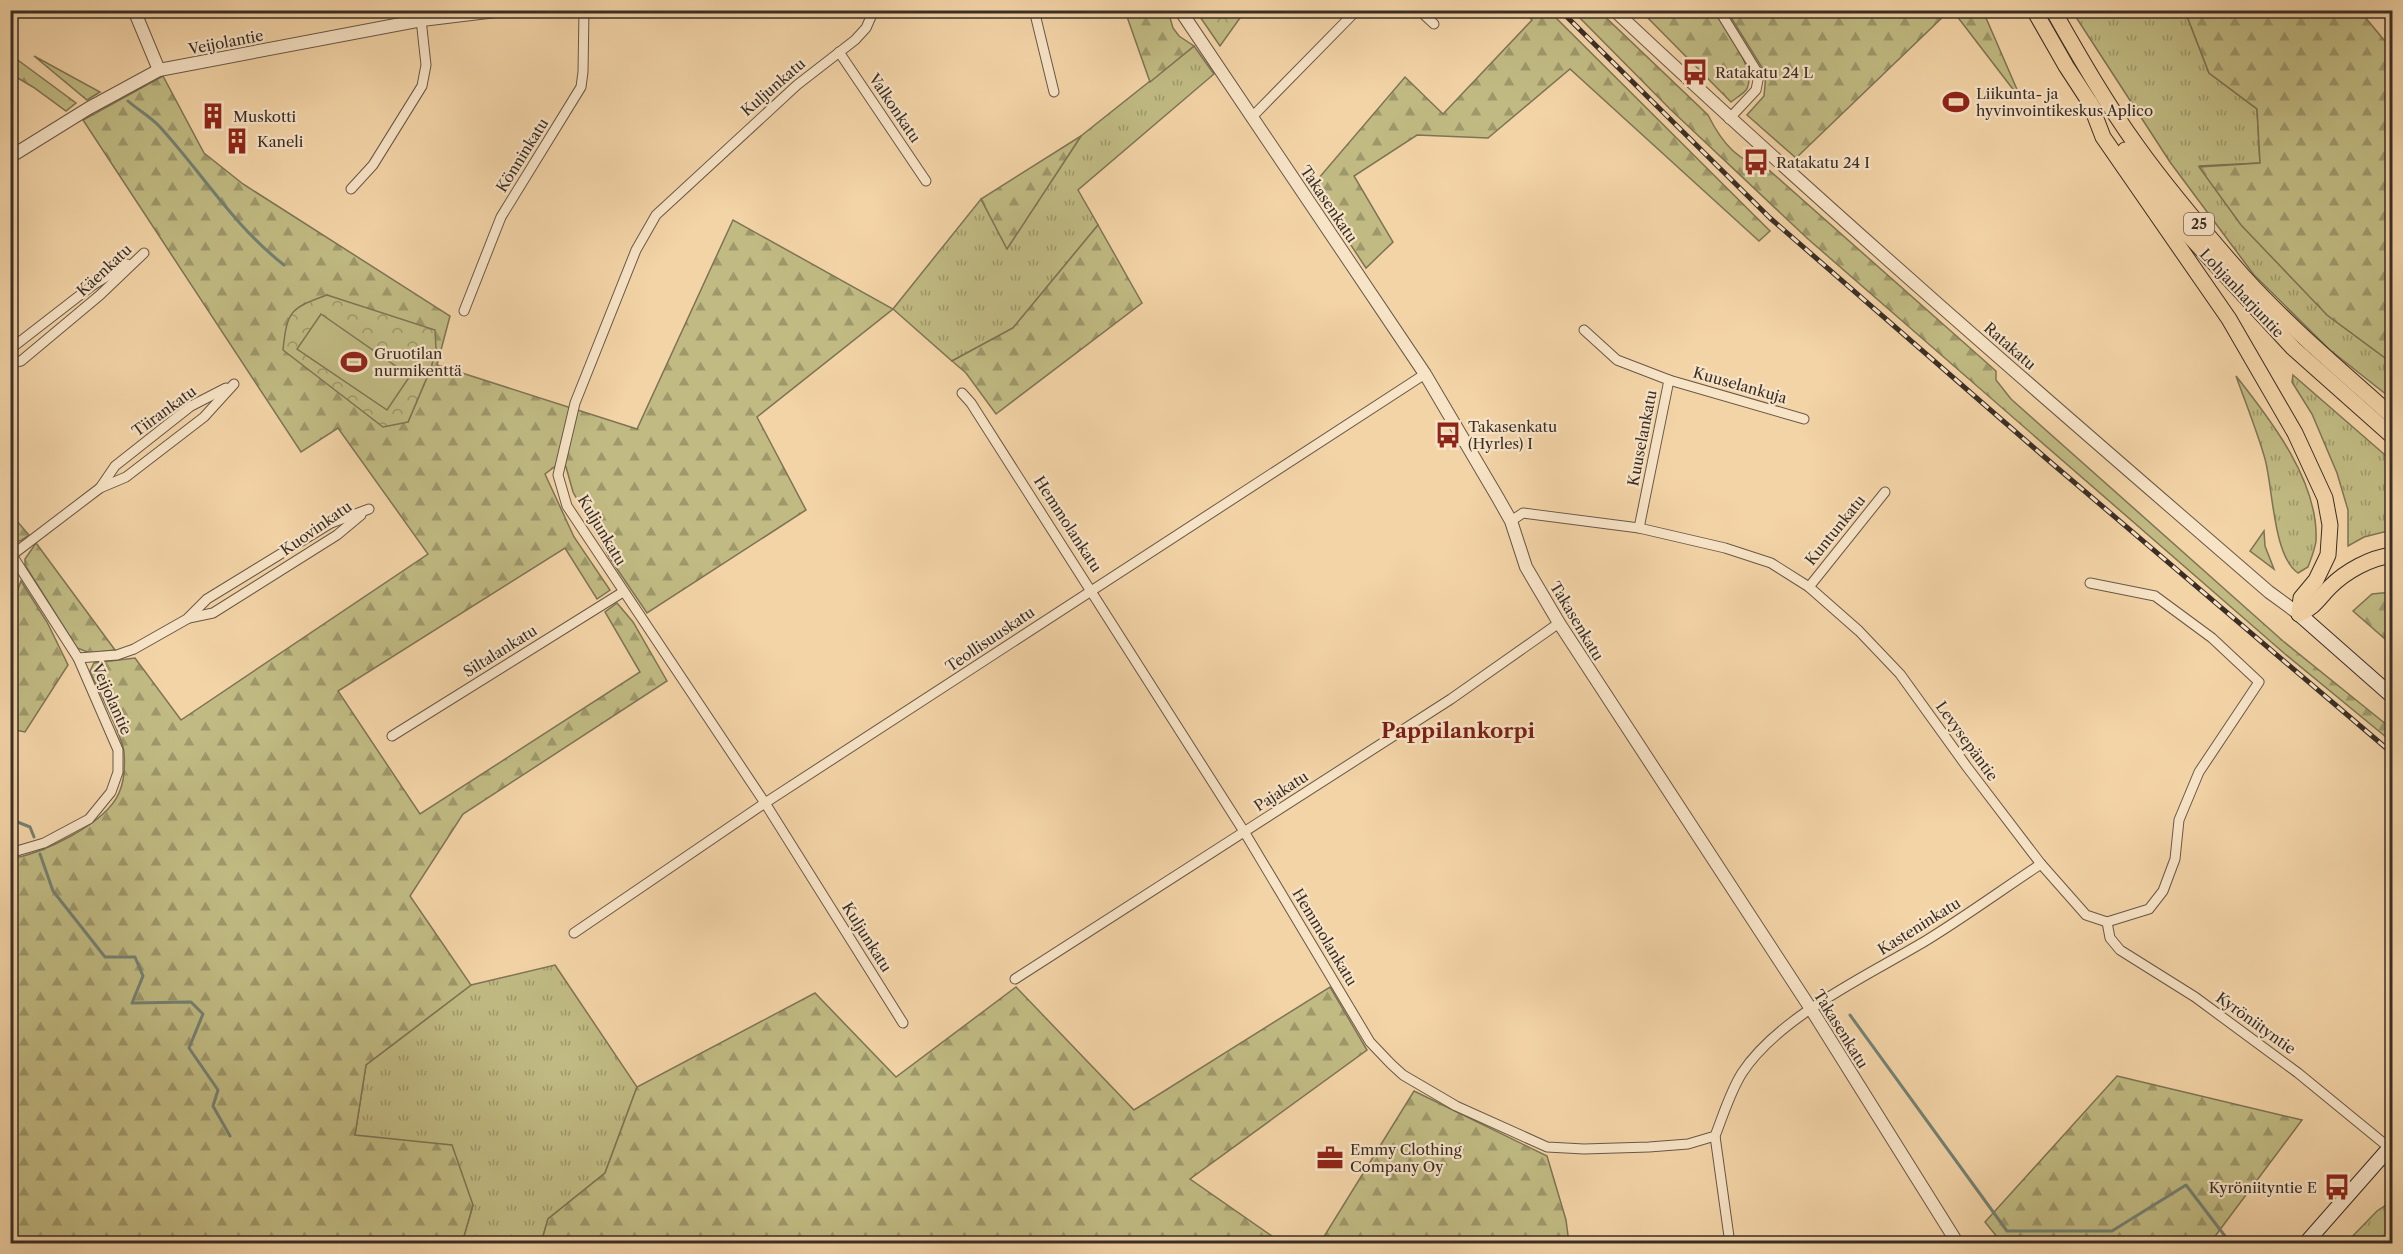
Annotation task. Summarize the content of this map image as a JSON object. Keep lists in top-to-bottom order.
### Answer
{
  "streets": {
    "highway": ["25", "Lohjanharjuntie"],
    "main road": ["Ratakatu"],
    "street": [
      "Veijolantie",
      "Kuljunkatu",
      "Valkonkatu",
      "Könninkatu",
      "Takasenkatu",
      "Käenkatu",
      "Kuuselankuja",
      "Tiirankatu",
      "Kuuselankatu",
      "Hemmolankatu",
      "Kuovinkatu",
      "Kuntunkatu",
      "Teollisuuskatu",
      "Siltalankatu",
      "Levysepäntie",
      "Pajakatu",
      "Kasteninkatu",
      "Kyröniityntie"
    ]
  },
  "crossings": [
    ["Veijolantie", "Tiirankatu"],
    ["Veijolantie", "Kuovinkatu"],
    ["Kuljunkatu", "Valkonkatu"],
    ["Kuljunkatu", "Teollisuuskatu"],
    ["Kuljunkatu", "Siltalankatu"],
    ["Takasenkatu", "Teollisuuskatu"],
    ["Takasenkatu", "Levysepäntie"],
    ["Takasenkatu", "Pajakatu"],
    ["Takasenkatu", "Kasteninkatu"],
    ["Kuuselankuja", "Kuuselankatu"],
    ["Kuuselankatu", "Levysepäntie"],
    ["Hemmolankatu", "Teollisuuskatu"],
    ["Hemmolankatu", "Pajakatu"],
    ["Kuntunkatu", "Levysepäntie"],
    ["Levysepäntie", "Kasteninkatu"],
    ["Levysepäntie", "Kyröniityntie"]
  ],
  "districts": ["Pappilankorpi"],
  "places": {
    "bus stop": [
      "Ratakatu 24 L",
      "Ratakatu 24 I",
      "Takasenkatu (Hyrles) I",
      "Kyröniityntie E"
    ],
    "sports": ["Liikunta- ja hyvinvointikeskus Aplico", "Gruotilan nurmikenttä"],
    "building": ["Muskotti", "Kaneli"],
    "office": ["Emmy Clothing Company Oy"]
  }
}
